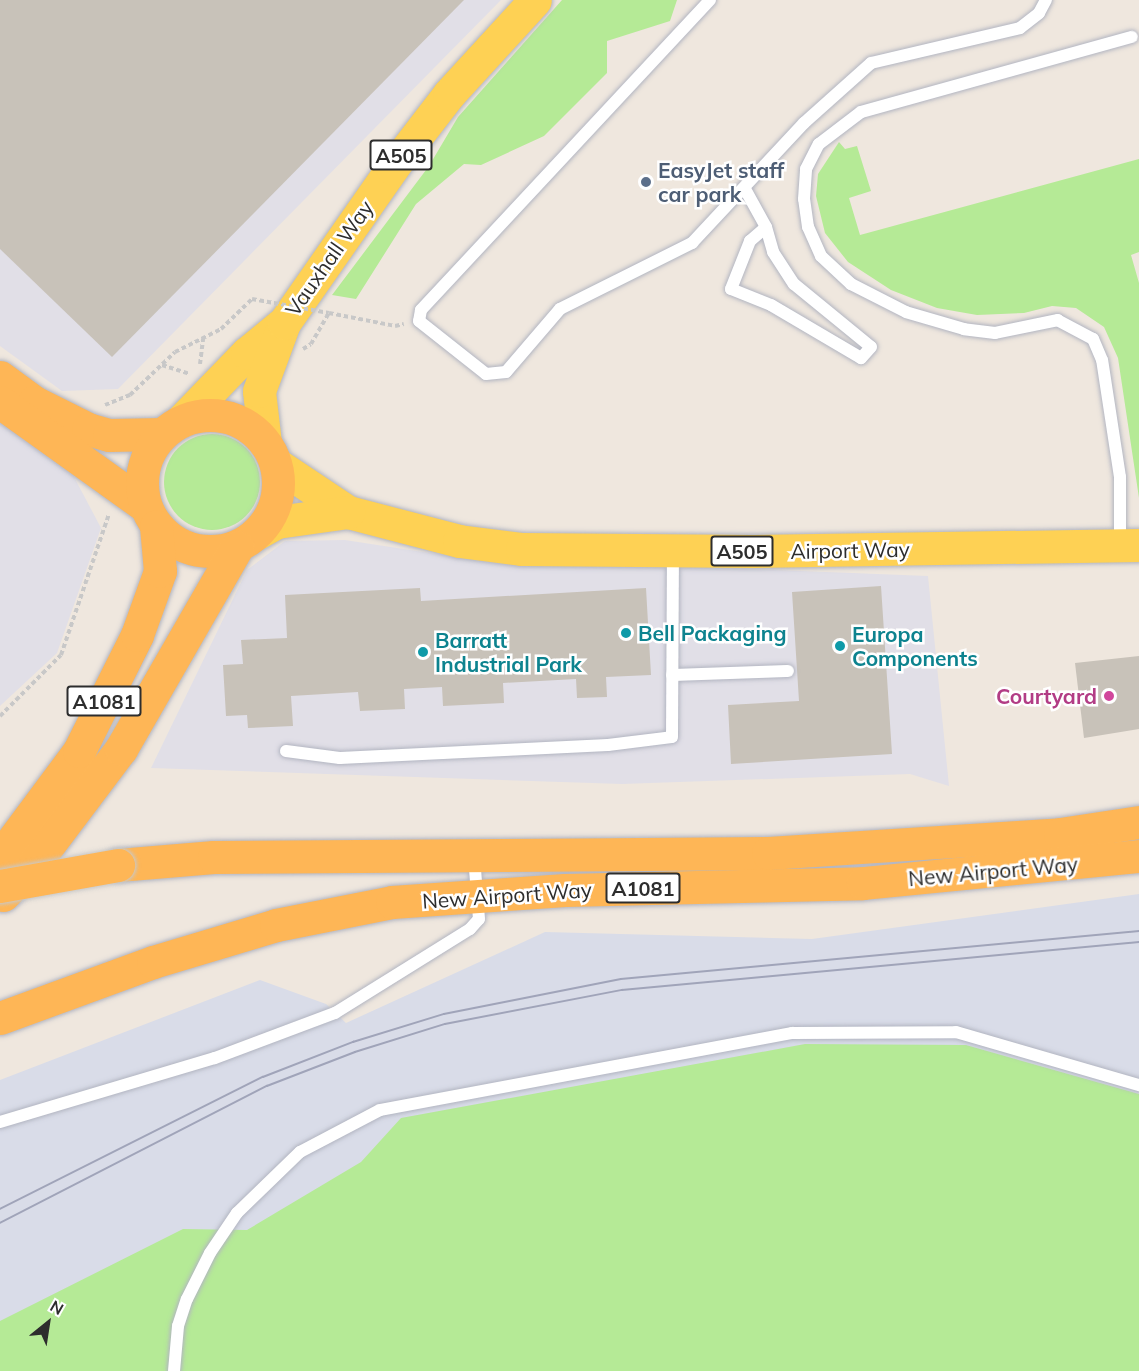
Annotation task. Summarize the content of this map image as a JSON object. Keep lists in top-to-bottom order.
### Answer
{
  "streets": {
    "highway": ["A1081", "New Airport Way"],
    "main road": ["A505", "Vauxhall Way", "Airport Way"]
  },
  "crossings": [
    ["Vauxhall Way", "Airport Way"],
    ["Vauxhall Way", "A1081"],
    ["Airport Way", "A1081"]
  ],
  "places": [
    "EasyJet staff car park",
    "Bell Packaging",
    "Europa Components",
    "Barratt Industrial Park",
    "Courtyard"
  ],
  "north": "top right"
}
